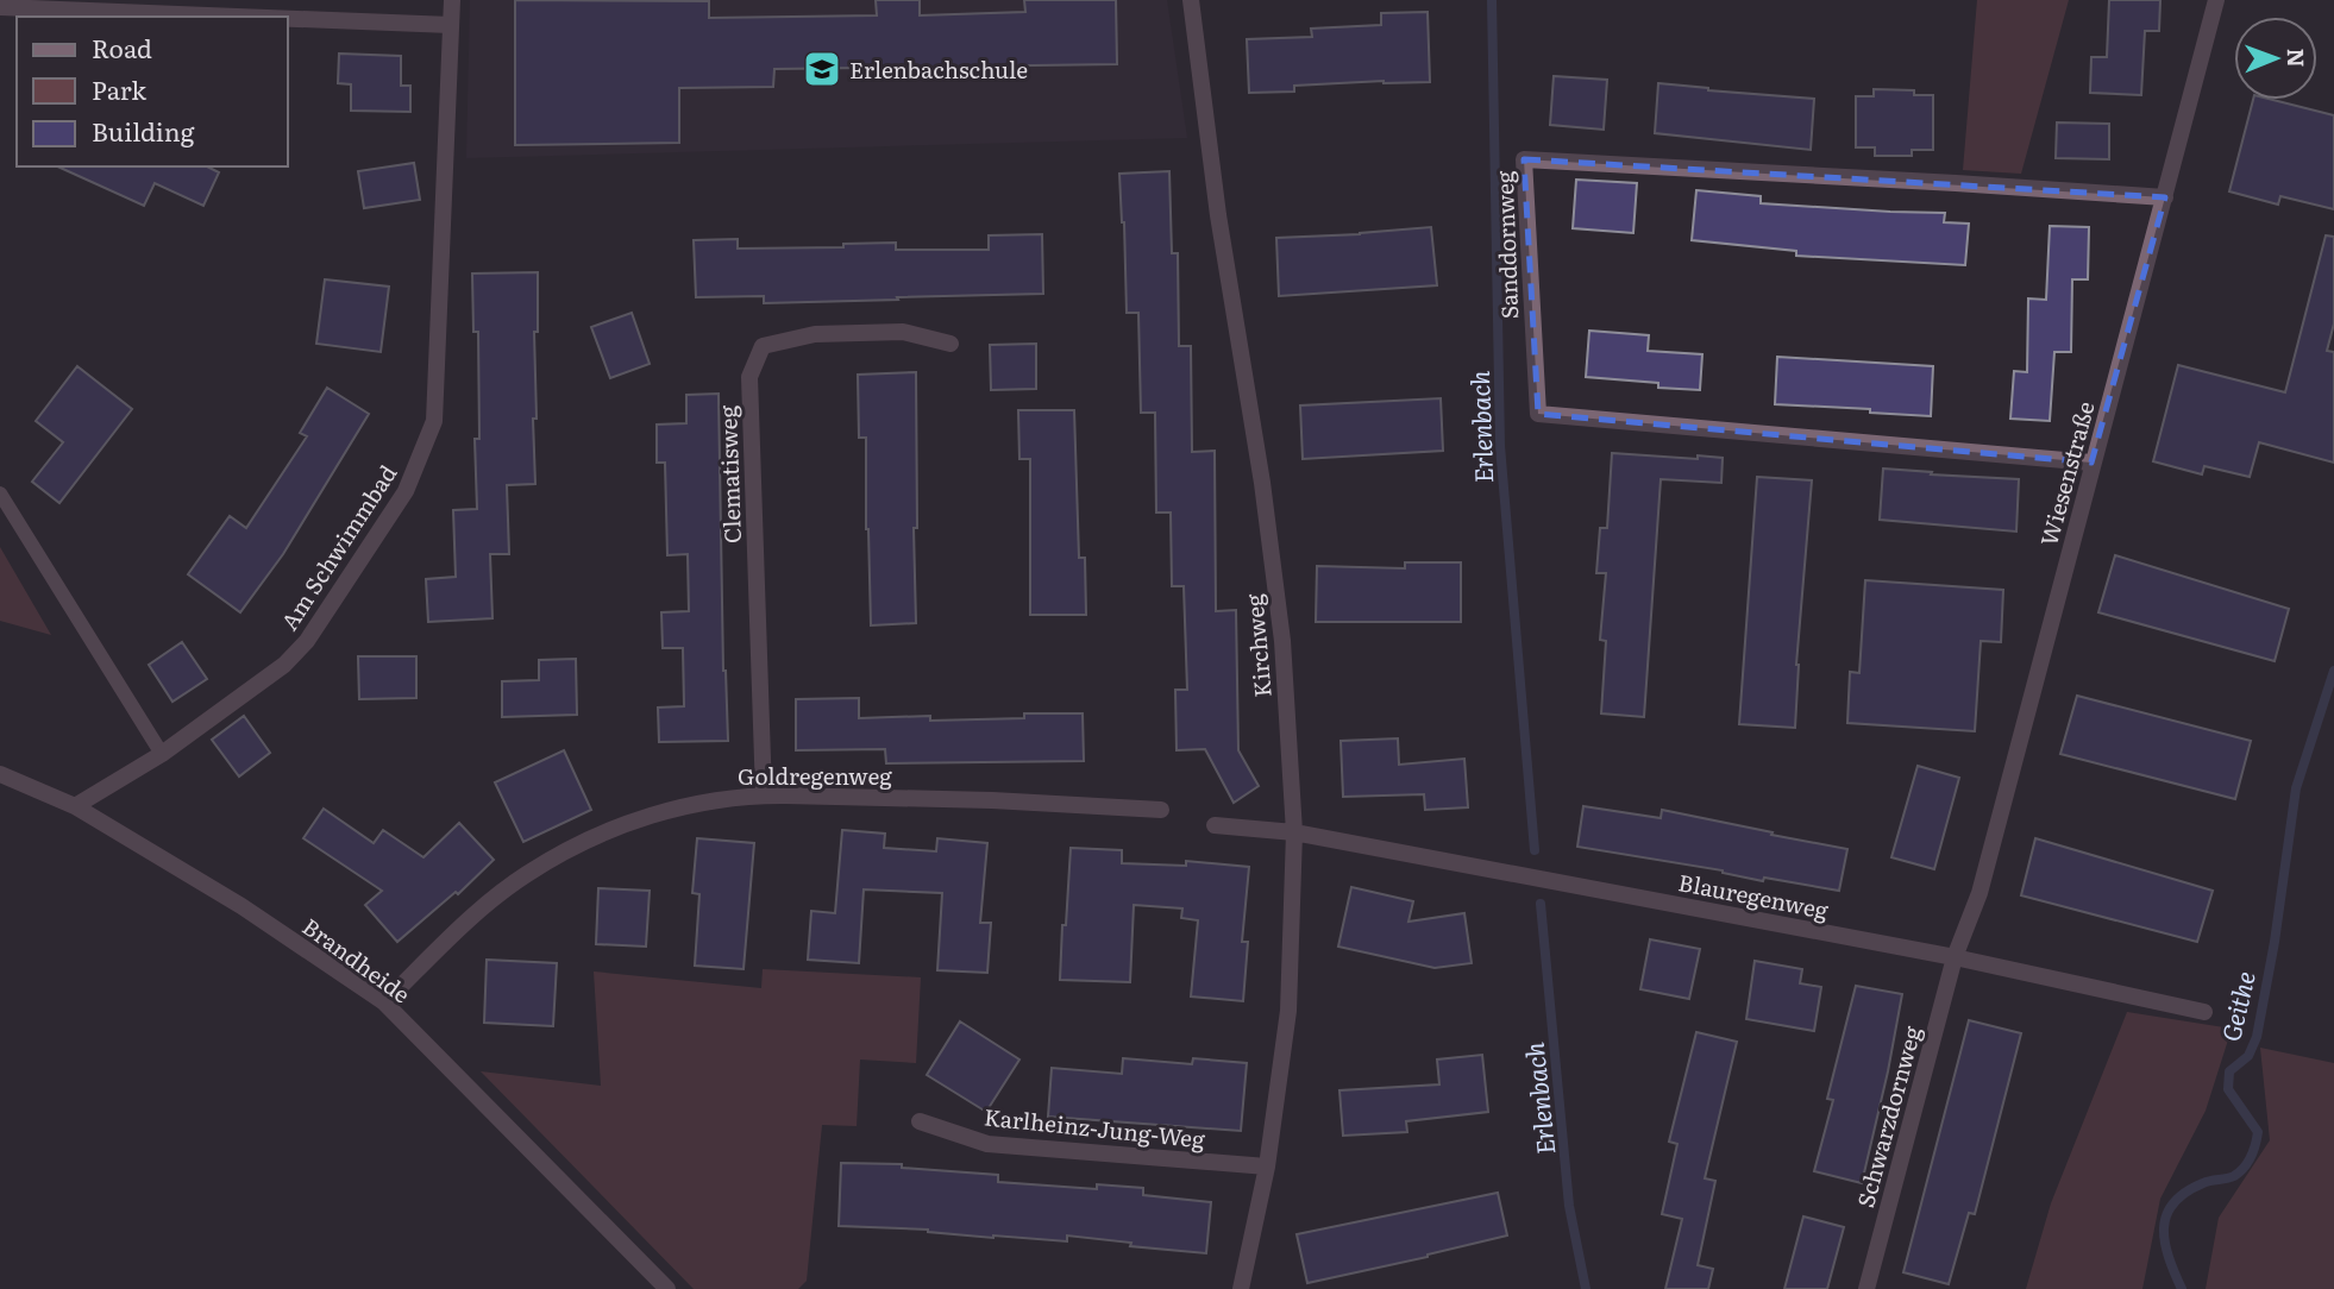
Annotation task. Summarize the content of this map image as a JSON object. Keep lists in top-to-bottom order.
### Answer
{
  "streets": {
    "street": [
      "Sanddornweg",
      "Wiesenstraße",
      "Clematisweg",
      "Am Schwimmbad",
      "Kirchweg",
      "Goldregenweg",
      "Blauregenweg",
      "Brandheide",
      "Schwarzdornweg",
      "Karlheinz-Jung-Weg"
    ]
  },
  "crossings": [
    ["Sanddornweg", "Wiesenstraße"],
    ["Wiesenstraße", "Blauregenweg"],
    ["Wiesenstraße", "Schwarzdornweg"],
    ["Clematisweg", "Goldregenweg"],
    ["Am Schwimmbad", "Brandheide"],
    ["Kirchweg", "Blauregenweg"],
    ["Kirchweg", "Karlheinz-Jung-Weg"],
    ["Goldregenweg", "Brandheide"],
    ["Blauregenweg", "Schwarzdornweg"]
  ],
  "water": ["Erlenbach", "Geithe"],
  "places": {
    "school or university": ["Erlenbachschule"]
  },
  "legend": ["Road", "Park", "Building"],
  "north": "right"
}
